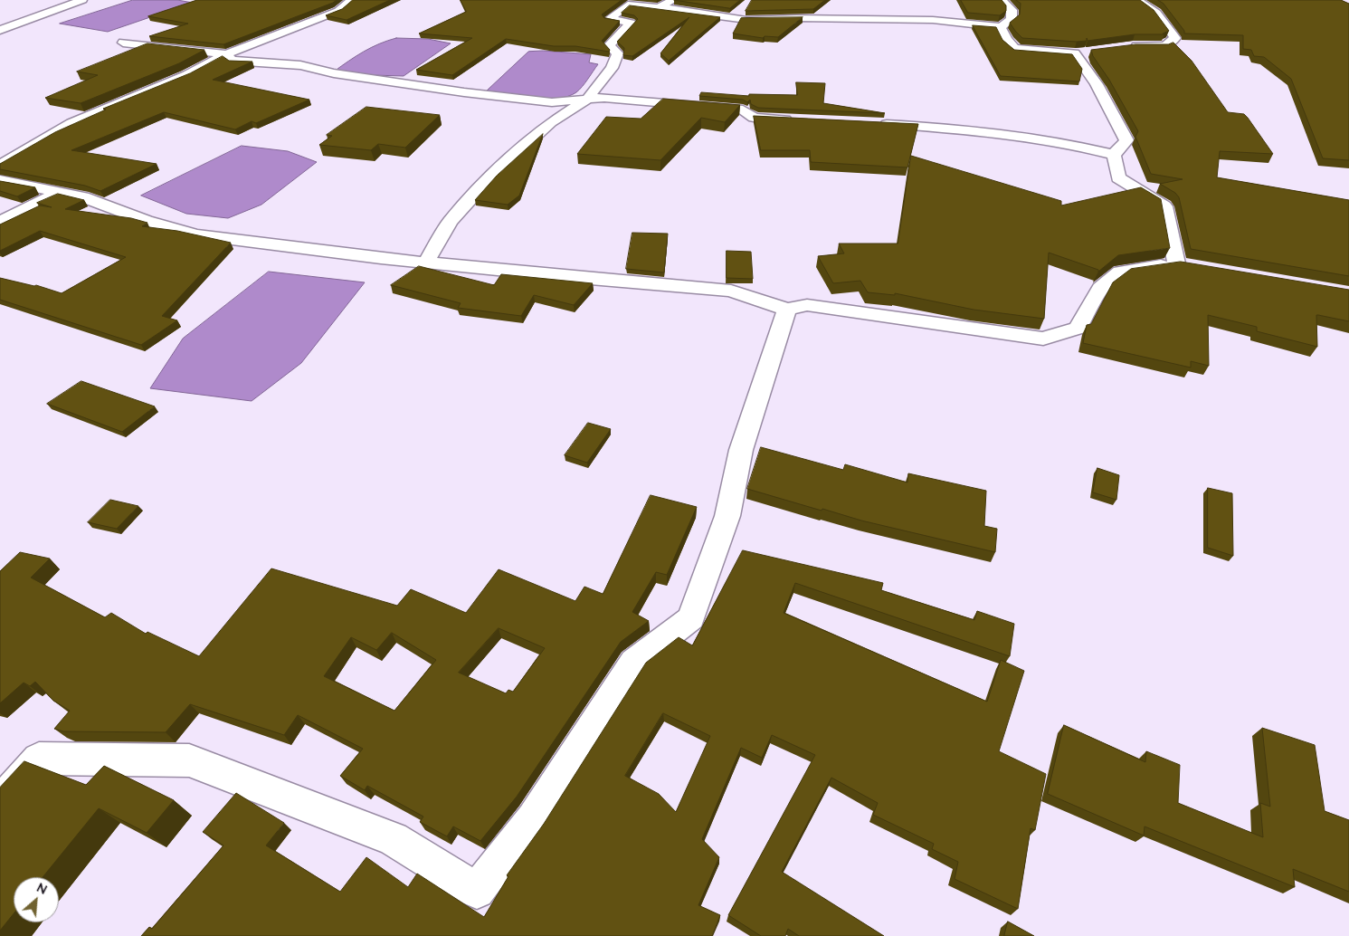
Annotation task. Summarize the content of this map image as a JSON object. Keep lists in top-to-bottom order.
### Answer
{
  "north": "top right"
}
